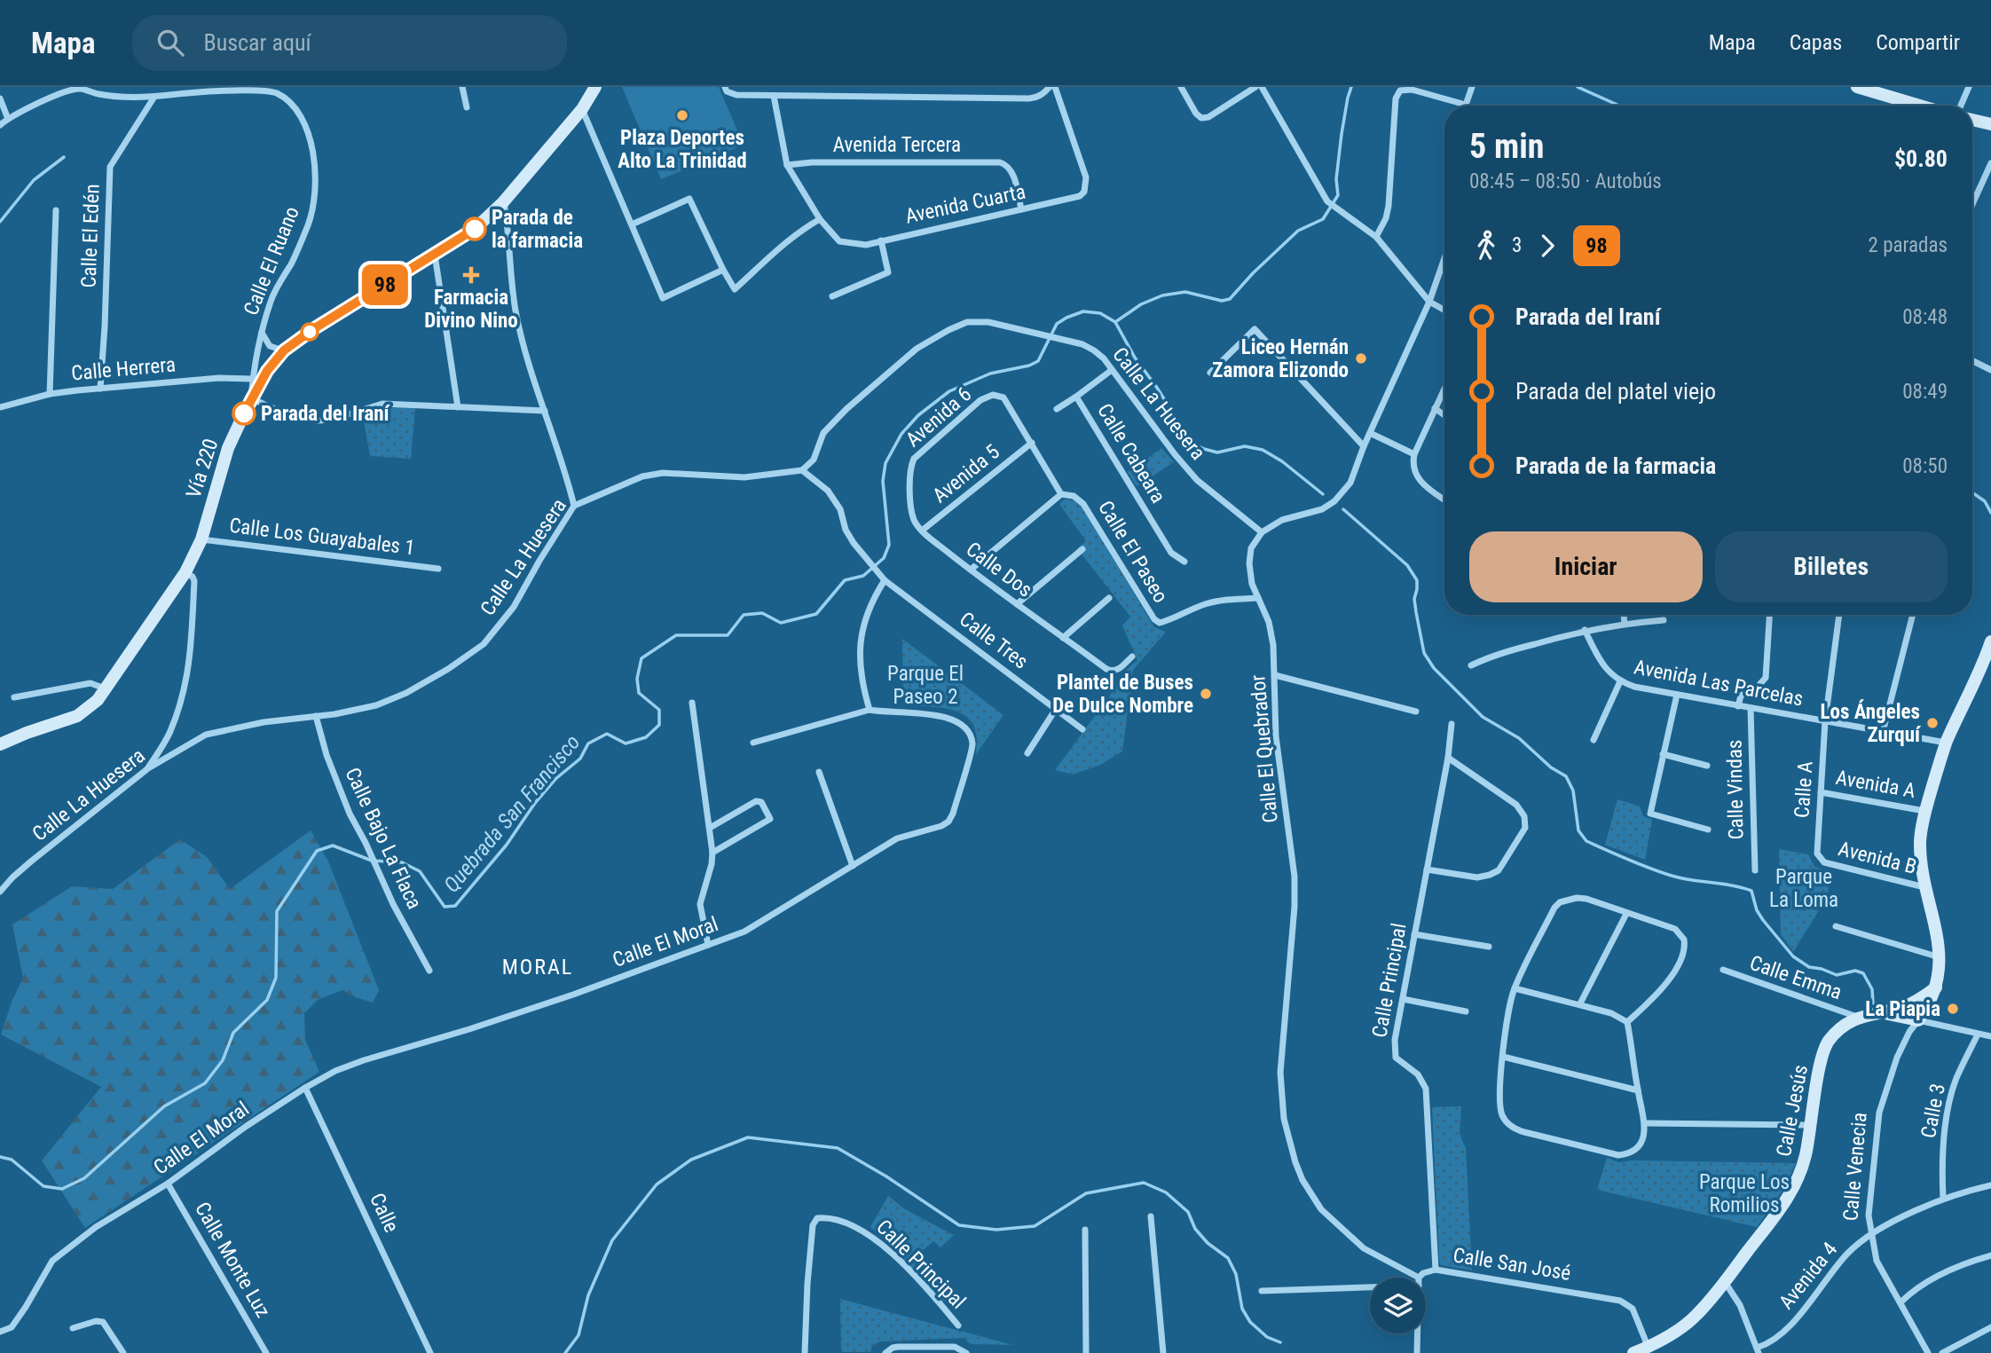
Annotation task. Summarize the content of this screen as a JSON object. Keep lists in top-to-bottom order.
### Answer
{
  "streets": {
    "street": [
      "Avenida Tercera",
      "Avenida Cuarta",
      "Calle El Edén",
      "Calle El Ruano",
      "Calle Herrera",
      "Calle La Huesera",
      "Avenida 6",
      "Calle Cabeara",
      "Vía 220",
      "Avenida 5",
      "Calle Los Guayabales 1",
      "Calle El Paseo",
      "Calle Dos",
      "Calle Tres",
      "Avenida Las Parcelas",
      "Calle El Quebrador",
      "Avenida A",
      "Calle Vindas",
      "Calle A",
      "Calle Bajo La Flaca",
      "Avenida B",
      "Calle El Moral",
      "Calle Emma",
      "Calle Principal",
      "Calle Jesús",
      "Calle 3",
      "Calle Venecia",
      "Calle",
      "Calle Monte Luz",
      "Calle San José",
      "Avenida 4"
    ]
  },
  "crossings": [
    ["Avenida Tercera", "Avenida Cuarta"],
    ["Calle El Edén", "Calle Herrera"],
    ["Calle El Ruano", "Calle Herrera"],
    ["Calle El Ruano", "Vía 220"],
    ["Calle La Huesera", "Calle Cabeara"],
    ["Calle La Huesera", "Calle El Quebrador"],
    ["Calle La Huesera", "Calle Bajo La Flaca"],
    ["Avenida 6", "Avenida 5"],
    ["Avenida 6", "Calle Dos"],
    ["Vía 220", "Calle Los Guayabales 1"],
    ["Avenida 5", "Calle Dos"],
    ["Calle El Paseo", "Calle El Quebrador"],
    ["Avenida Las Parcelas", "Calle Vindas"],
    ["Avenida Las Parcelas", "Calle A"],
    ["Calle El Quebrador", "Calle San José"],
    ["Avenida A", "Calle A"],
    ["Calle A", "Avenida B"],
    ["Calle El Moral", "Calle"],
    ["Calle El Moral", "Calle Monte Luz"],
    ["Calle Emma", "Calle Jesús"],
    ["Calle Principal", "Calle San José"],
    ["Calle Jesús", "Calle San José"],
    ["Calle 3", "Avenida 4"],
    ["Calle Venecia", "Avenida 4"]
  ],
  "districts": ["MORAL"],
  "water": ["Quebrada San Francisco"],
  "parks": ["Parque El Paseo 2", "Parque La Loma", "Parque Los Romilios"],
  "places": {
    "other": [
      "Plaza Deportes Alto La Trinidad",
      "Parada de la farmacia",
      "Liceo Hernán Zamora Elizondo",
      "Parada del Iraní",
      "Plantel de Buses De Dulce Nombre",
      "Los Ángeles Zurquí",
      "La Piapia"
    ],
    "health": ["Farmacia Divino Nino"]
  },
  "lines": ["bus line 98"],
  "page": {
    "header": "Mapa",
    "search": "Buscar aquí",
    "nav": ["Mapa", "Capas", "Compartir"],
    "on_map": "98",
    "heading": ["5 min", "08:45 – 08:50 · Autobús", "$0.80"],
    "legs": ["3", "98", "2 paradas"],
    "list": [
      {
        "name": "Parada del Iraní",
        "value": "08:48"
      },
      {
        "name": "Parada del platel viejo",
        "value": "08:49"
      },
      {
        "name": "Parada de la farmacia",
        "value": "08:50"
      }
    ],
    "buttons": ["Iniciar", "Billetes"]
  }
}
